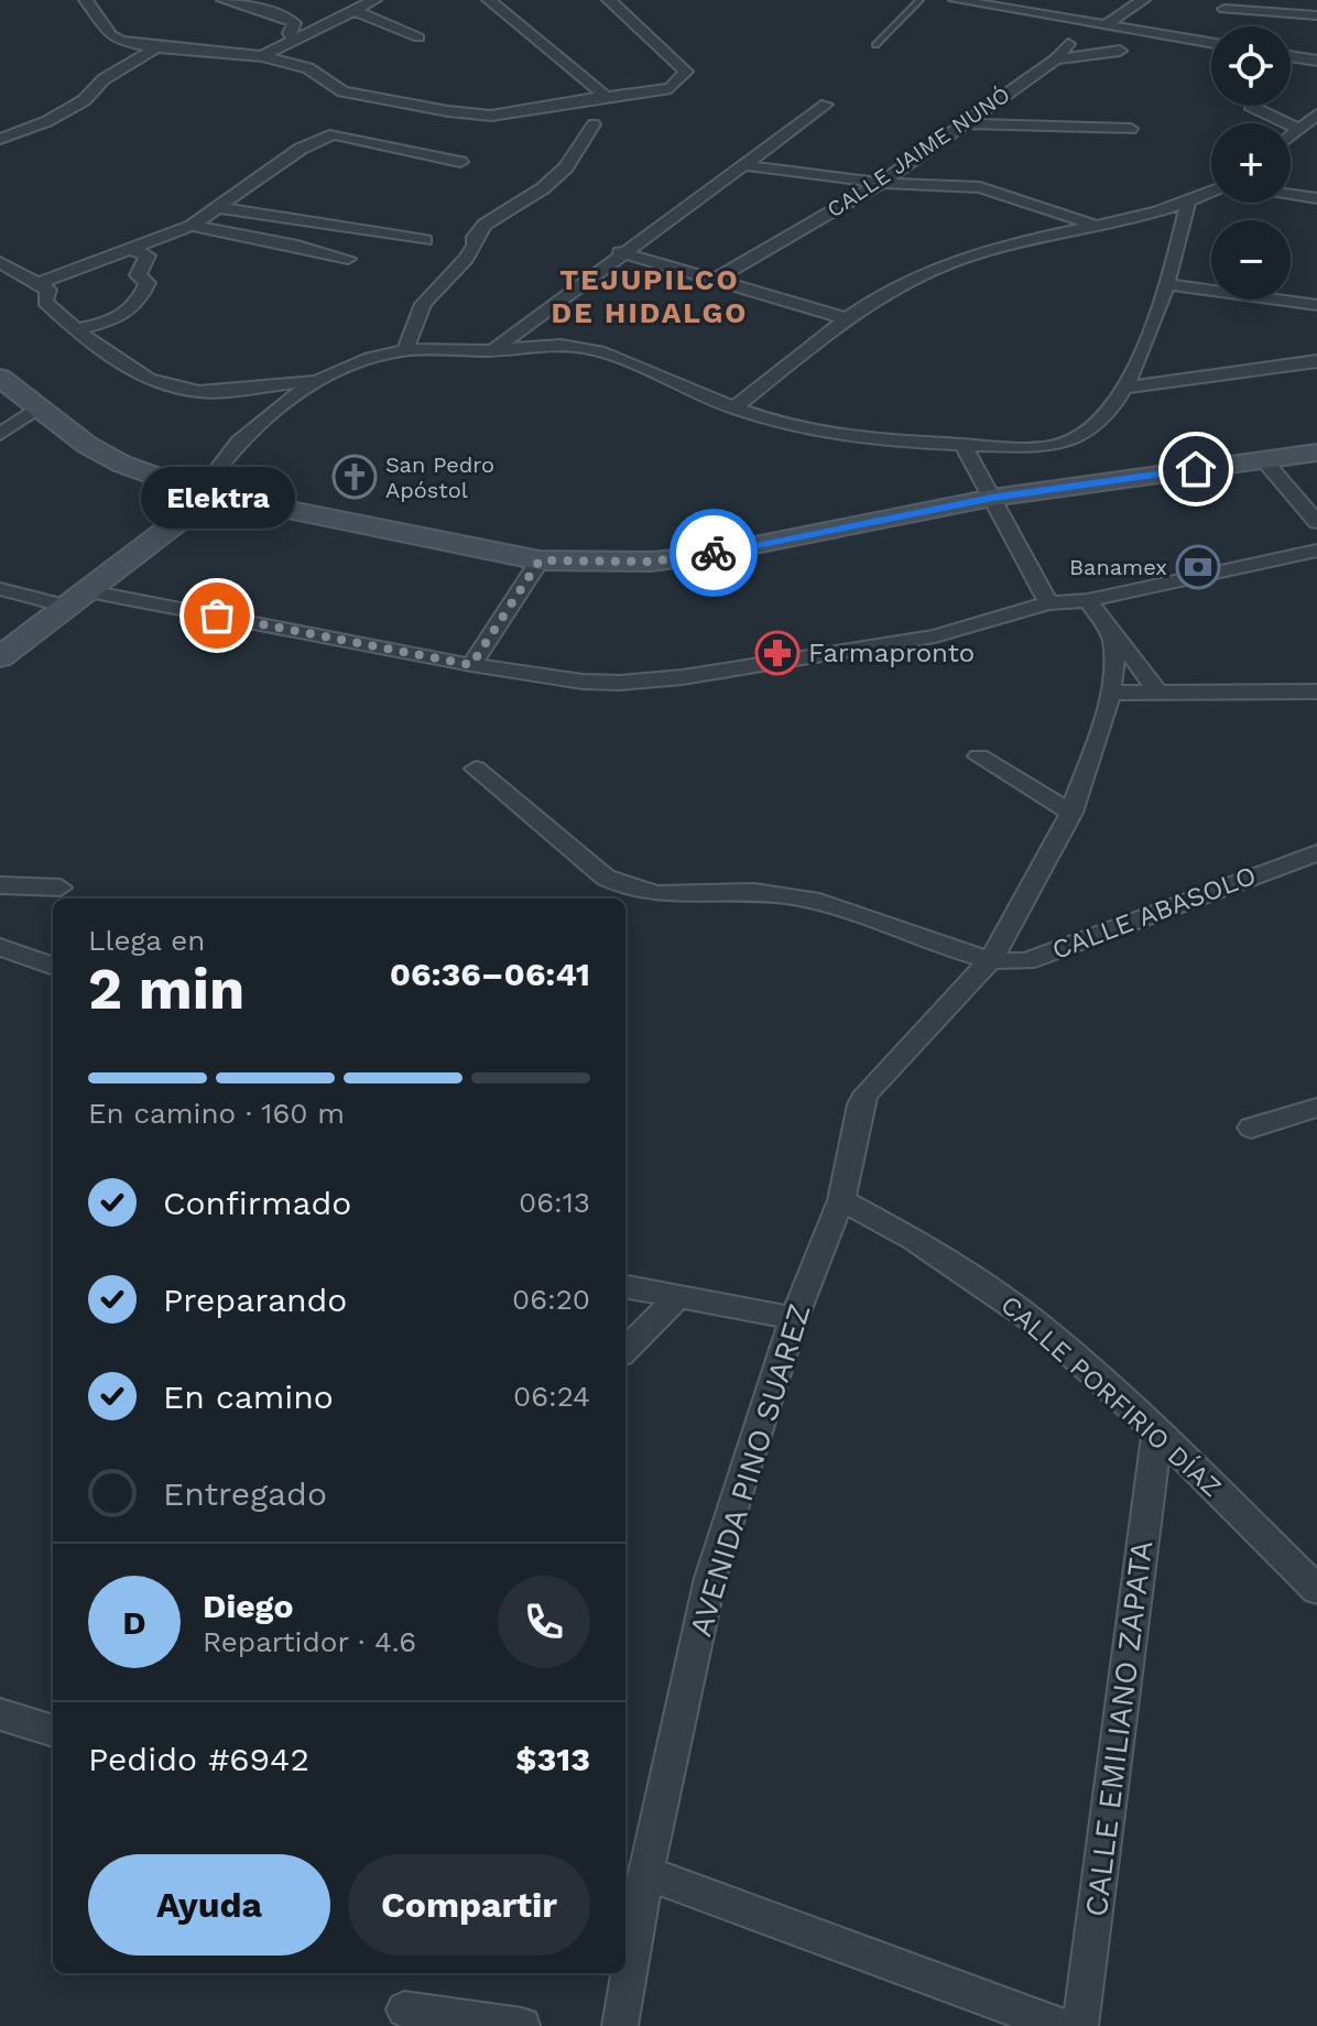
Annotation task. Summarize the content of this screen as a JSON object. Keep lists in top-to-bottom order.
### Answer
{
  "streets": {
    "street": [
      "CALLE JAIME NUNÓ",
      "CALLE ABASOLO",
      "CALLE PORFIRIO DÍAZ",
      "AVENIDA PINO SUAREZ",
      "CALLE EMILIANO ZAPATA"
    ]
  },
  "crossings": [
    ["CALLE ABASOLO", "AVENIDA PINO SUAREZ"],
    ["CALLE PORFIRIO DÍAZ", "AVENIDA PINO SUAREZ"],
    ["CALLE PORFIRIO DÍAZ", "CALLE EMILIANO ZAPATA"]
  ],
  "districts": ["TEJUPILCO DE HIDALGO"],
  "places": {
    "church": ["San Pedro Apóstol"],
    "bank": ["Banamex"],
    "other": ["Elektra"],
    "pharmacy": ["Farmapronto"]
  },
  "page": {
    "map_buttons": ["+", "−"],
    "bubble": "Elektra",
    "heading": ["2 min", "Llega en", "06:36–06:41"],
    "panel": [
      "Diego",
      "Repartidor · 4.6",
      "Pedido #6942",
      "$313"
    ],
    "bar": "En camino · 160 m",
    "list": [
      ["Confirmado", "06:13"],
      ["Preparando", "06:20"],
      ["En camino", "06:24"],
      "Entregado"
    ],
    "round": "D",
    "buttons": ["Ayuda", "Compartir"]
  }
}
